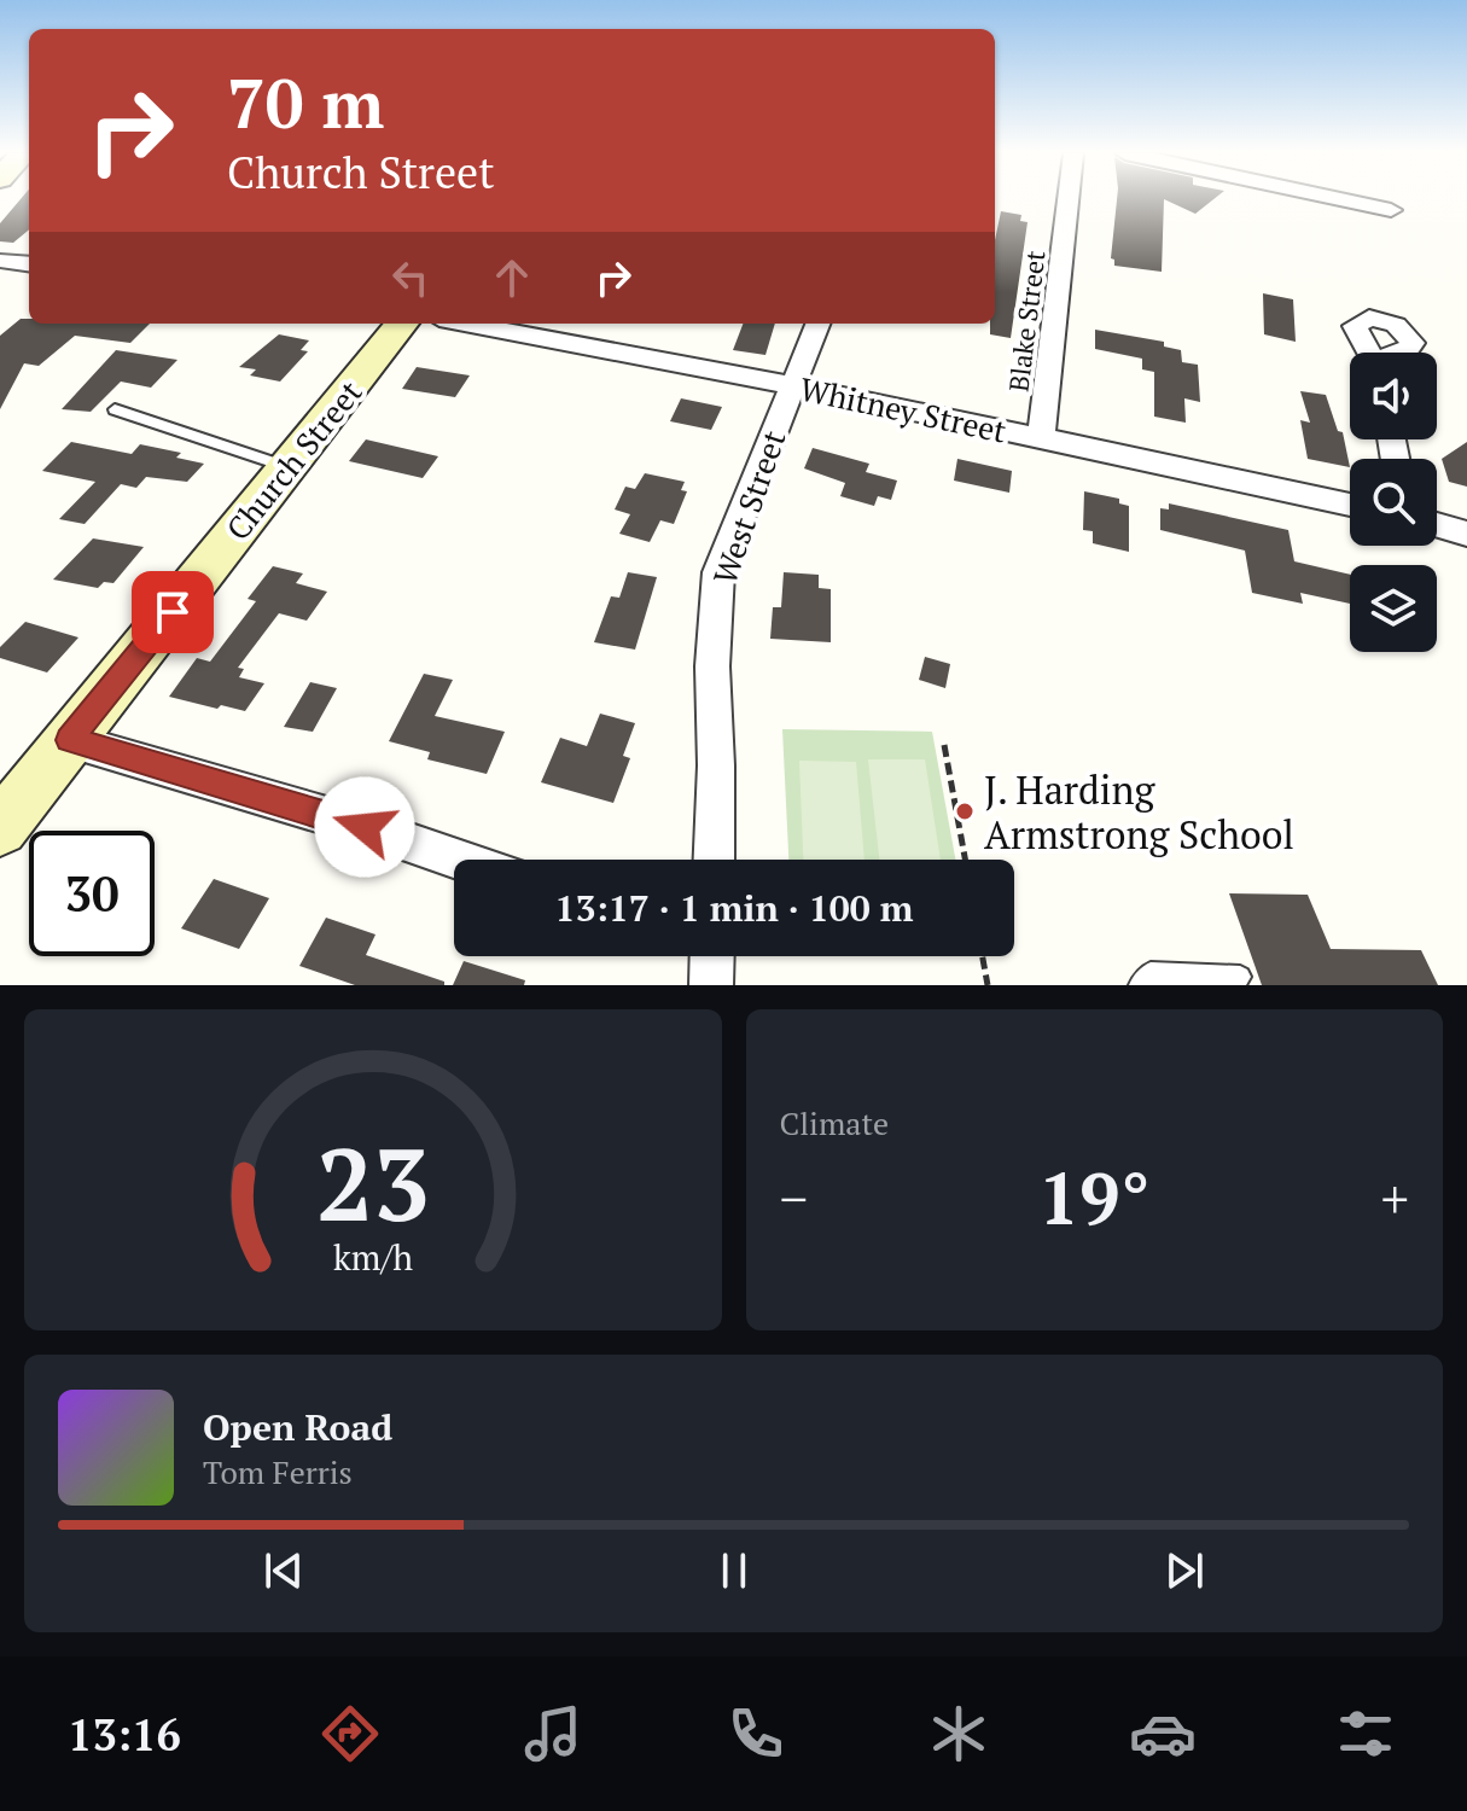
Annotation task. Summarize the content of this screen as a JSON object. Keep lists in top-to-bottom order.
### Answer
{
  "streets": {
    "street": [
      "Blake Street",
      "Whitney Street",
      "Church Street",
      "West Street"
    ]
  },
  "crossings": [
    ["Blake Street", "Whitney Street"],
    ["Whitney Street", "West Street"]
  ],
  "places": ["J. Harding Armstrong School"],
  "page": {
    "turn": ["70 m", "Church Street"],
    "limit": "30",
    "trip": "13:17 · 1 min · 100 m",
    "tile": "Climate",
    "heat": ["−", "19°", "+"],
    "song": ["Open Road", "Tom Ferris"],
    "tabs": "13:16",
    "gauge": ["23", "km/h"]
  }
}
